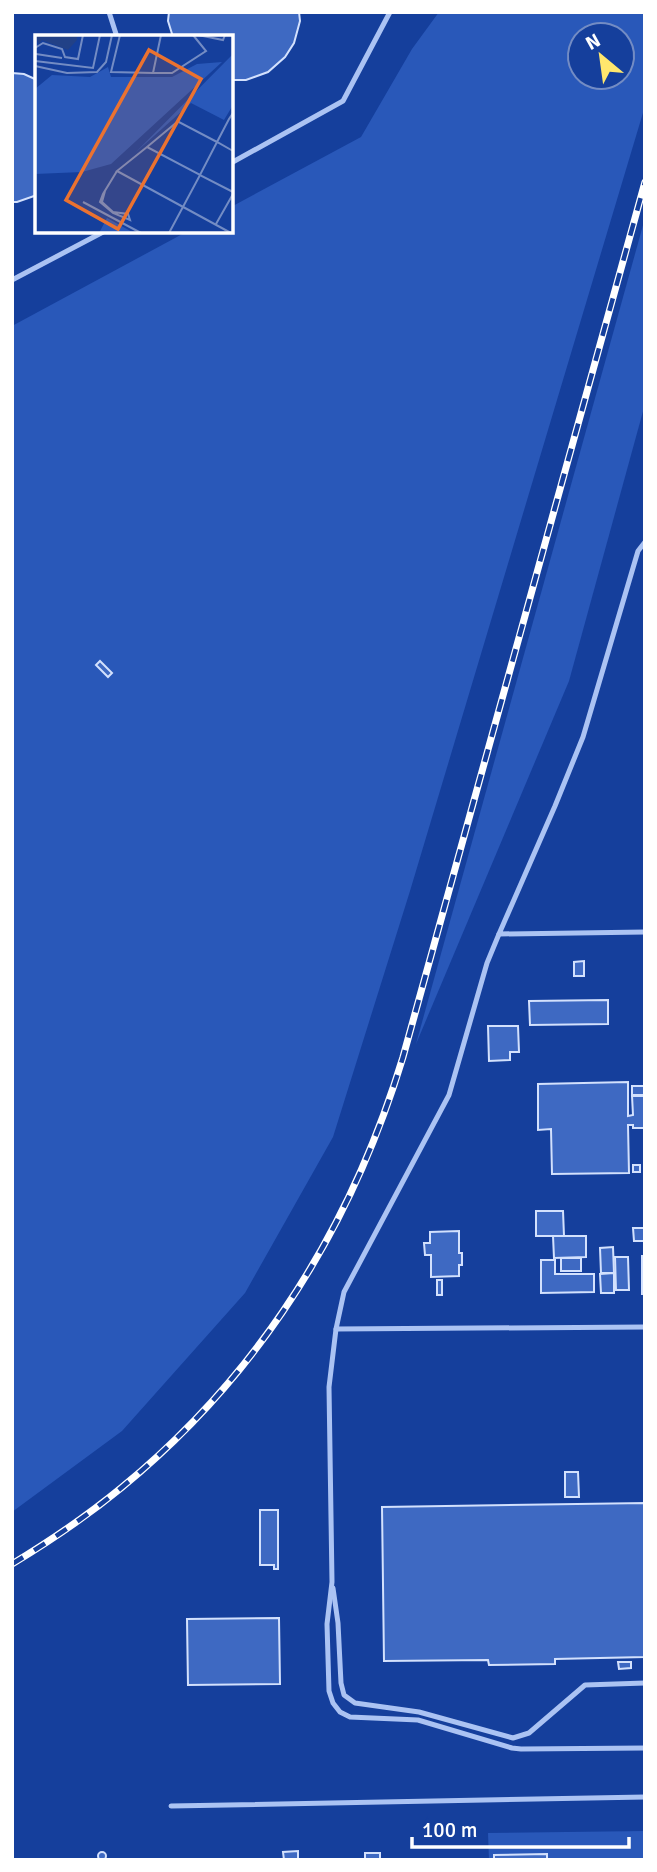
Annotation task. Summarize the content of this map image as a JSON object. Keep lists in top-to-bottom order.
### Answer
{
  "scale_bar": "100 m",
  "north": "top left"
}
